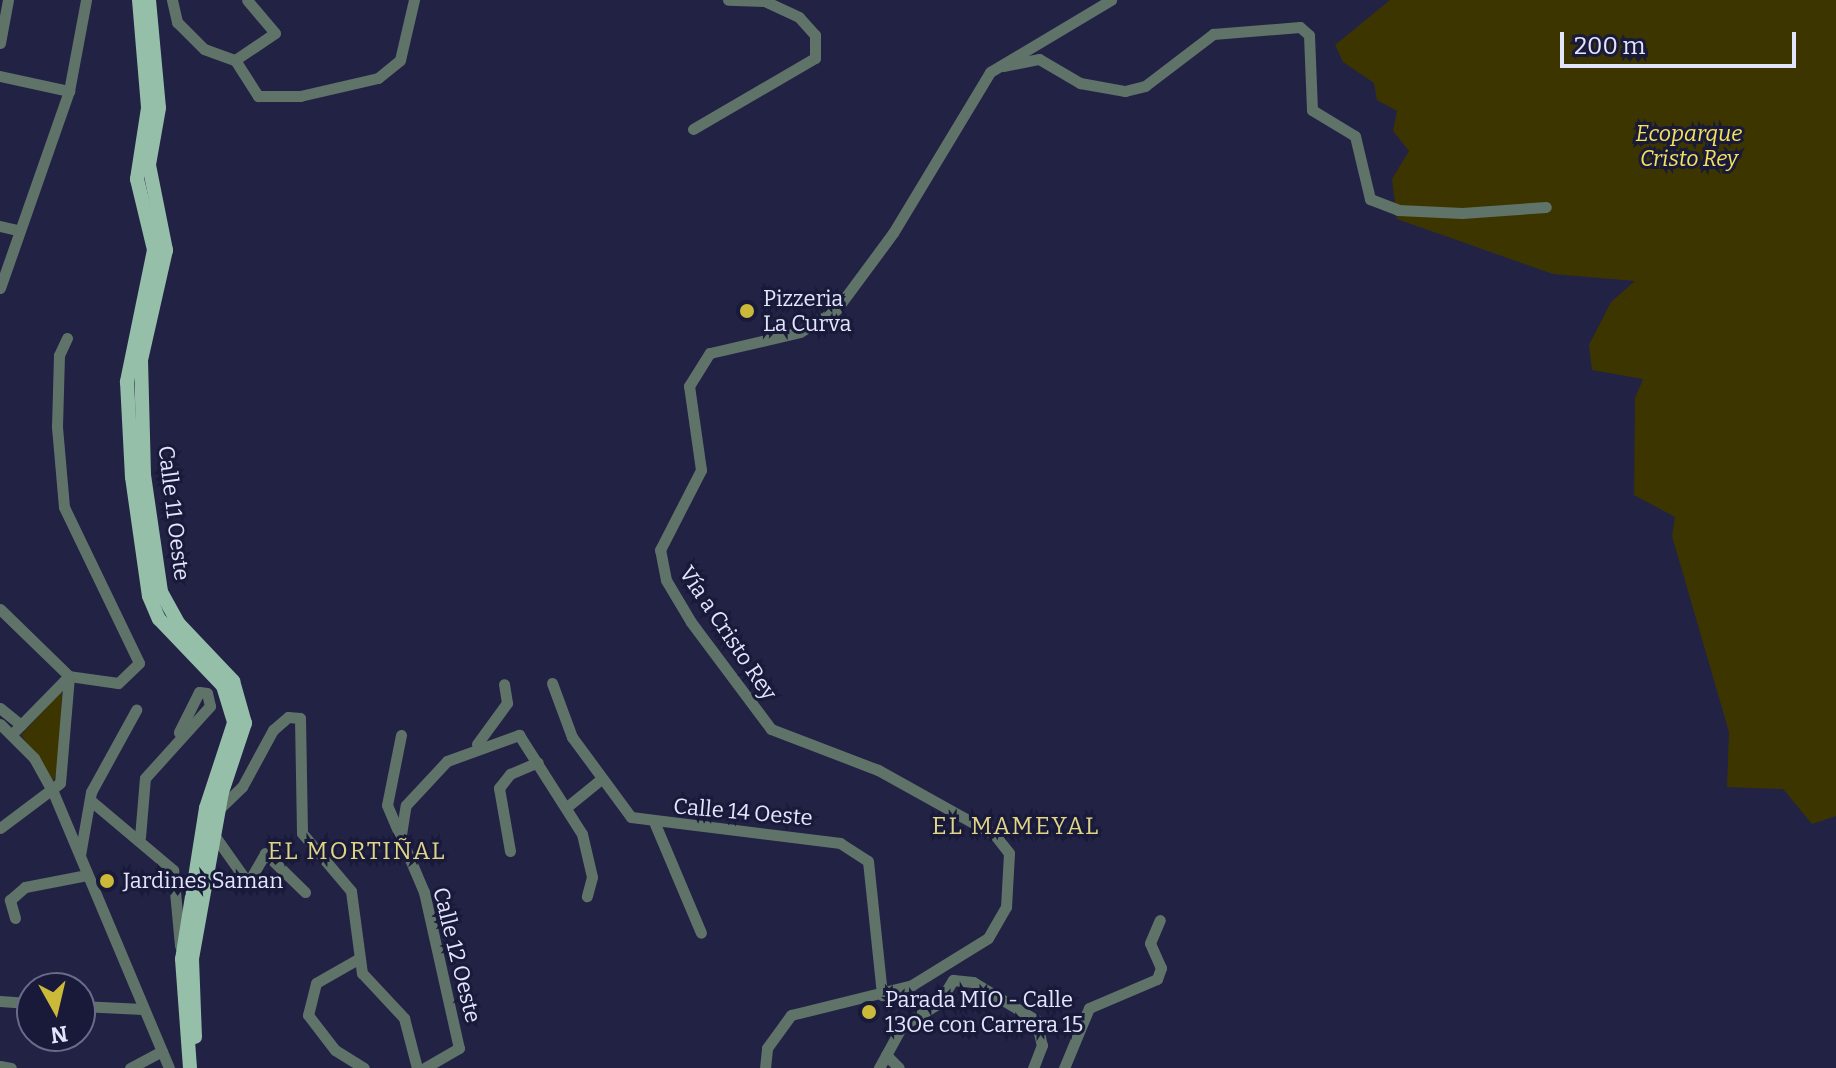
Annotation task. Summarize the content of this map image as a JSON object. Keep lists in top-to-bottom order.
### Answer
{
  "streets": {
    "main road": ["Calle 11 Oeste"],
    "street": ["Vía a Cristo Rey", "Calle 14 Oeste", "Calle 12 Oeste"]
  },
  "crossings": [
    ["Vía a Cristo Rey", "Calle 14 Oeste"]
  ],
  "districts": ["EL MAMEYAL", "EL MORTIÑAL"],
  "parks": ["Ecoparque Cristo Rey"],
  "places": ["Pizzeria La Curva", "Jardines Saman", "Parada MIO - Calle 13Oe con Carrera 15"],
  "scale_bar": "200 m",
  "north": "bottom"
}
